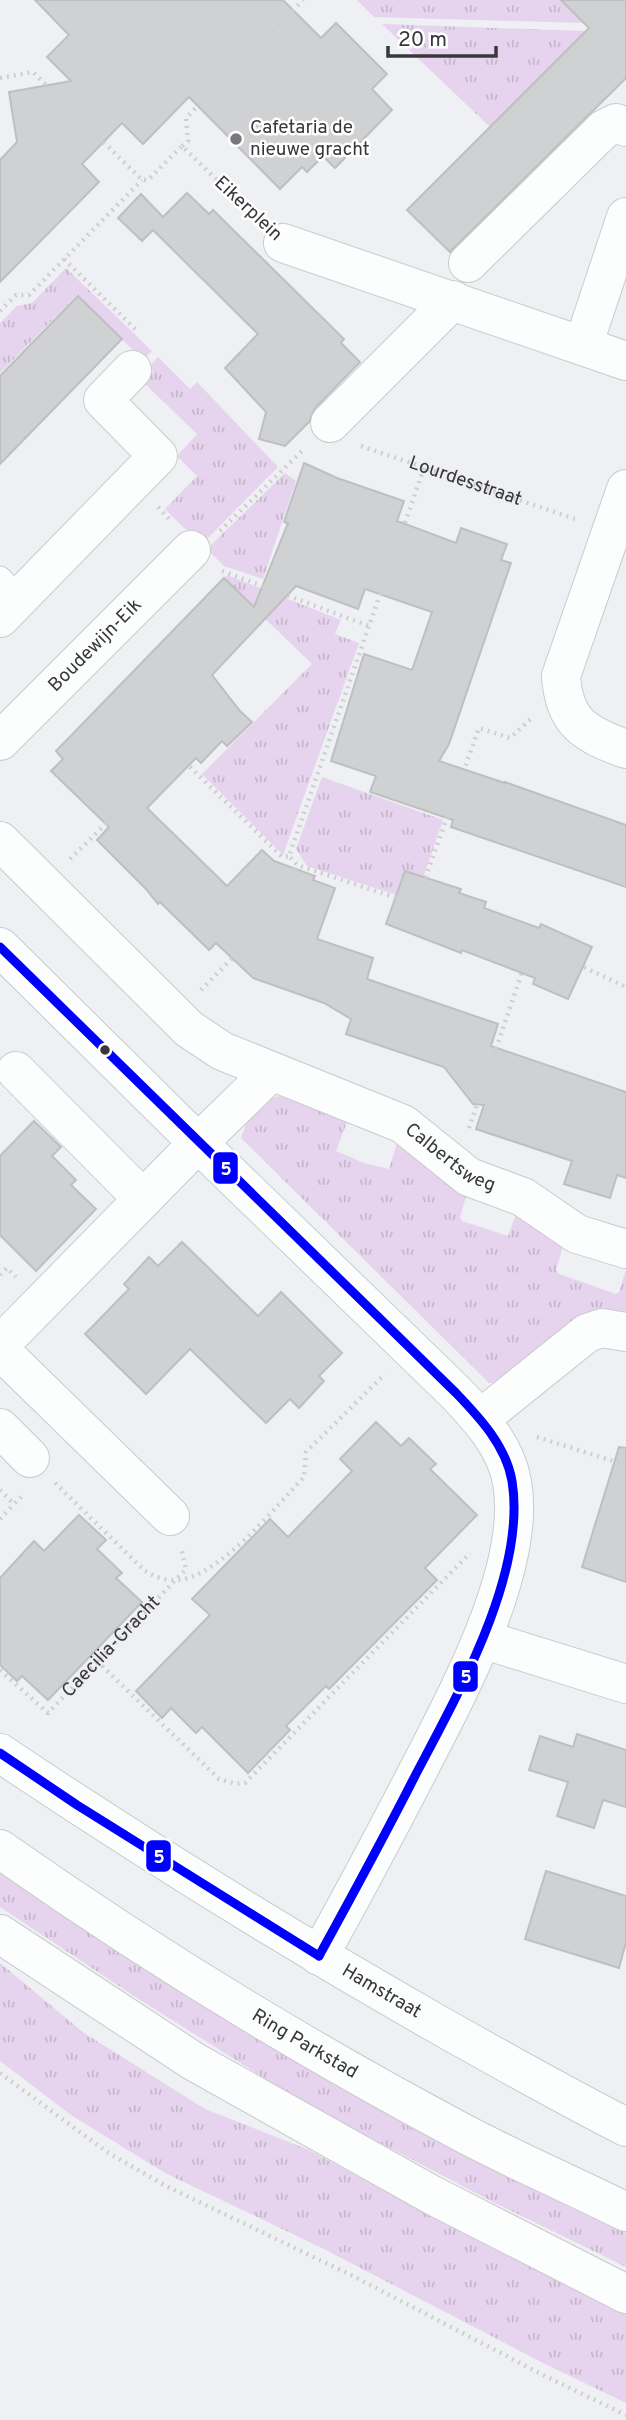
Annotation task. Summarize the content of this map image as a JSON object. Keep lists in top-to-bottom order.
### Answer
{
  "streets": {
    "main road": [
      "Eikerplein",
      "Boudewijn-Eik",
      "Calbertsweg",
      "Hamstraat",
      "Ring Parkstad"
    ],
    "path": ["Lourdesstraat", "Caecilia-Gracht"]
  },
  "places": ["Cafetaria de nieuwe gracht"],
  "lines": ["transit line 5"],
  "scale_bar": "20 m"
}
